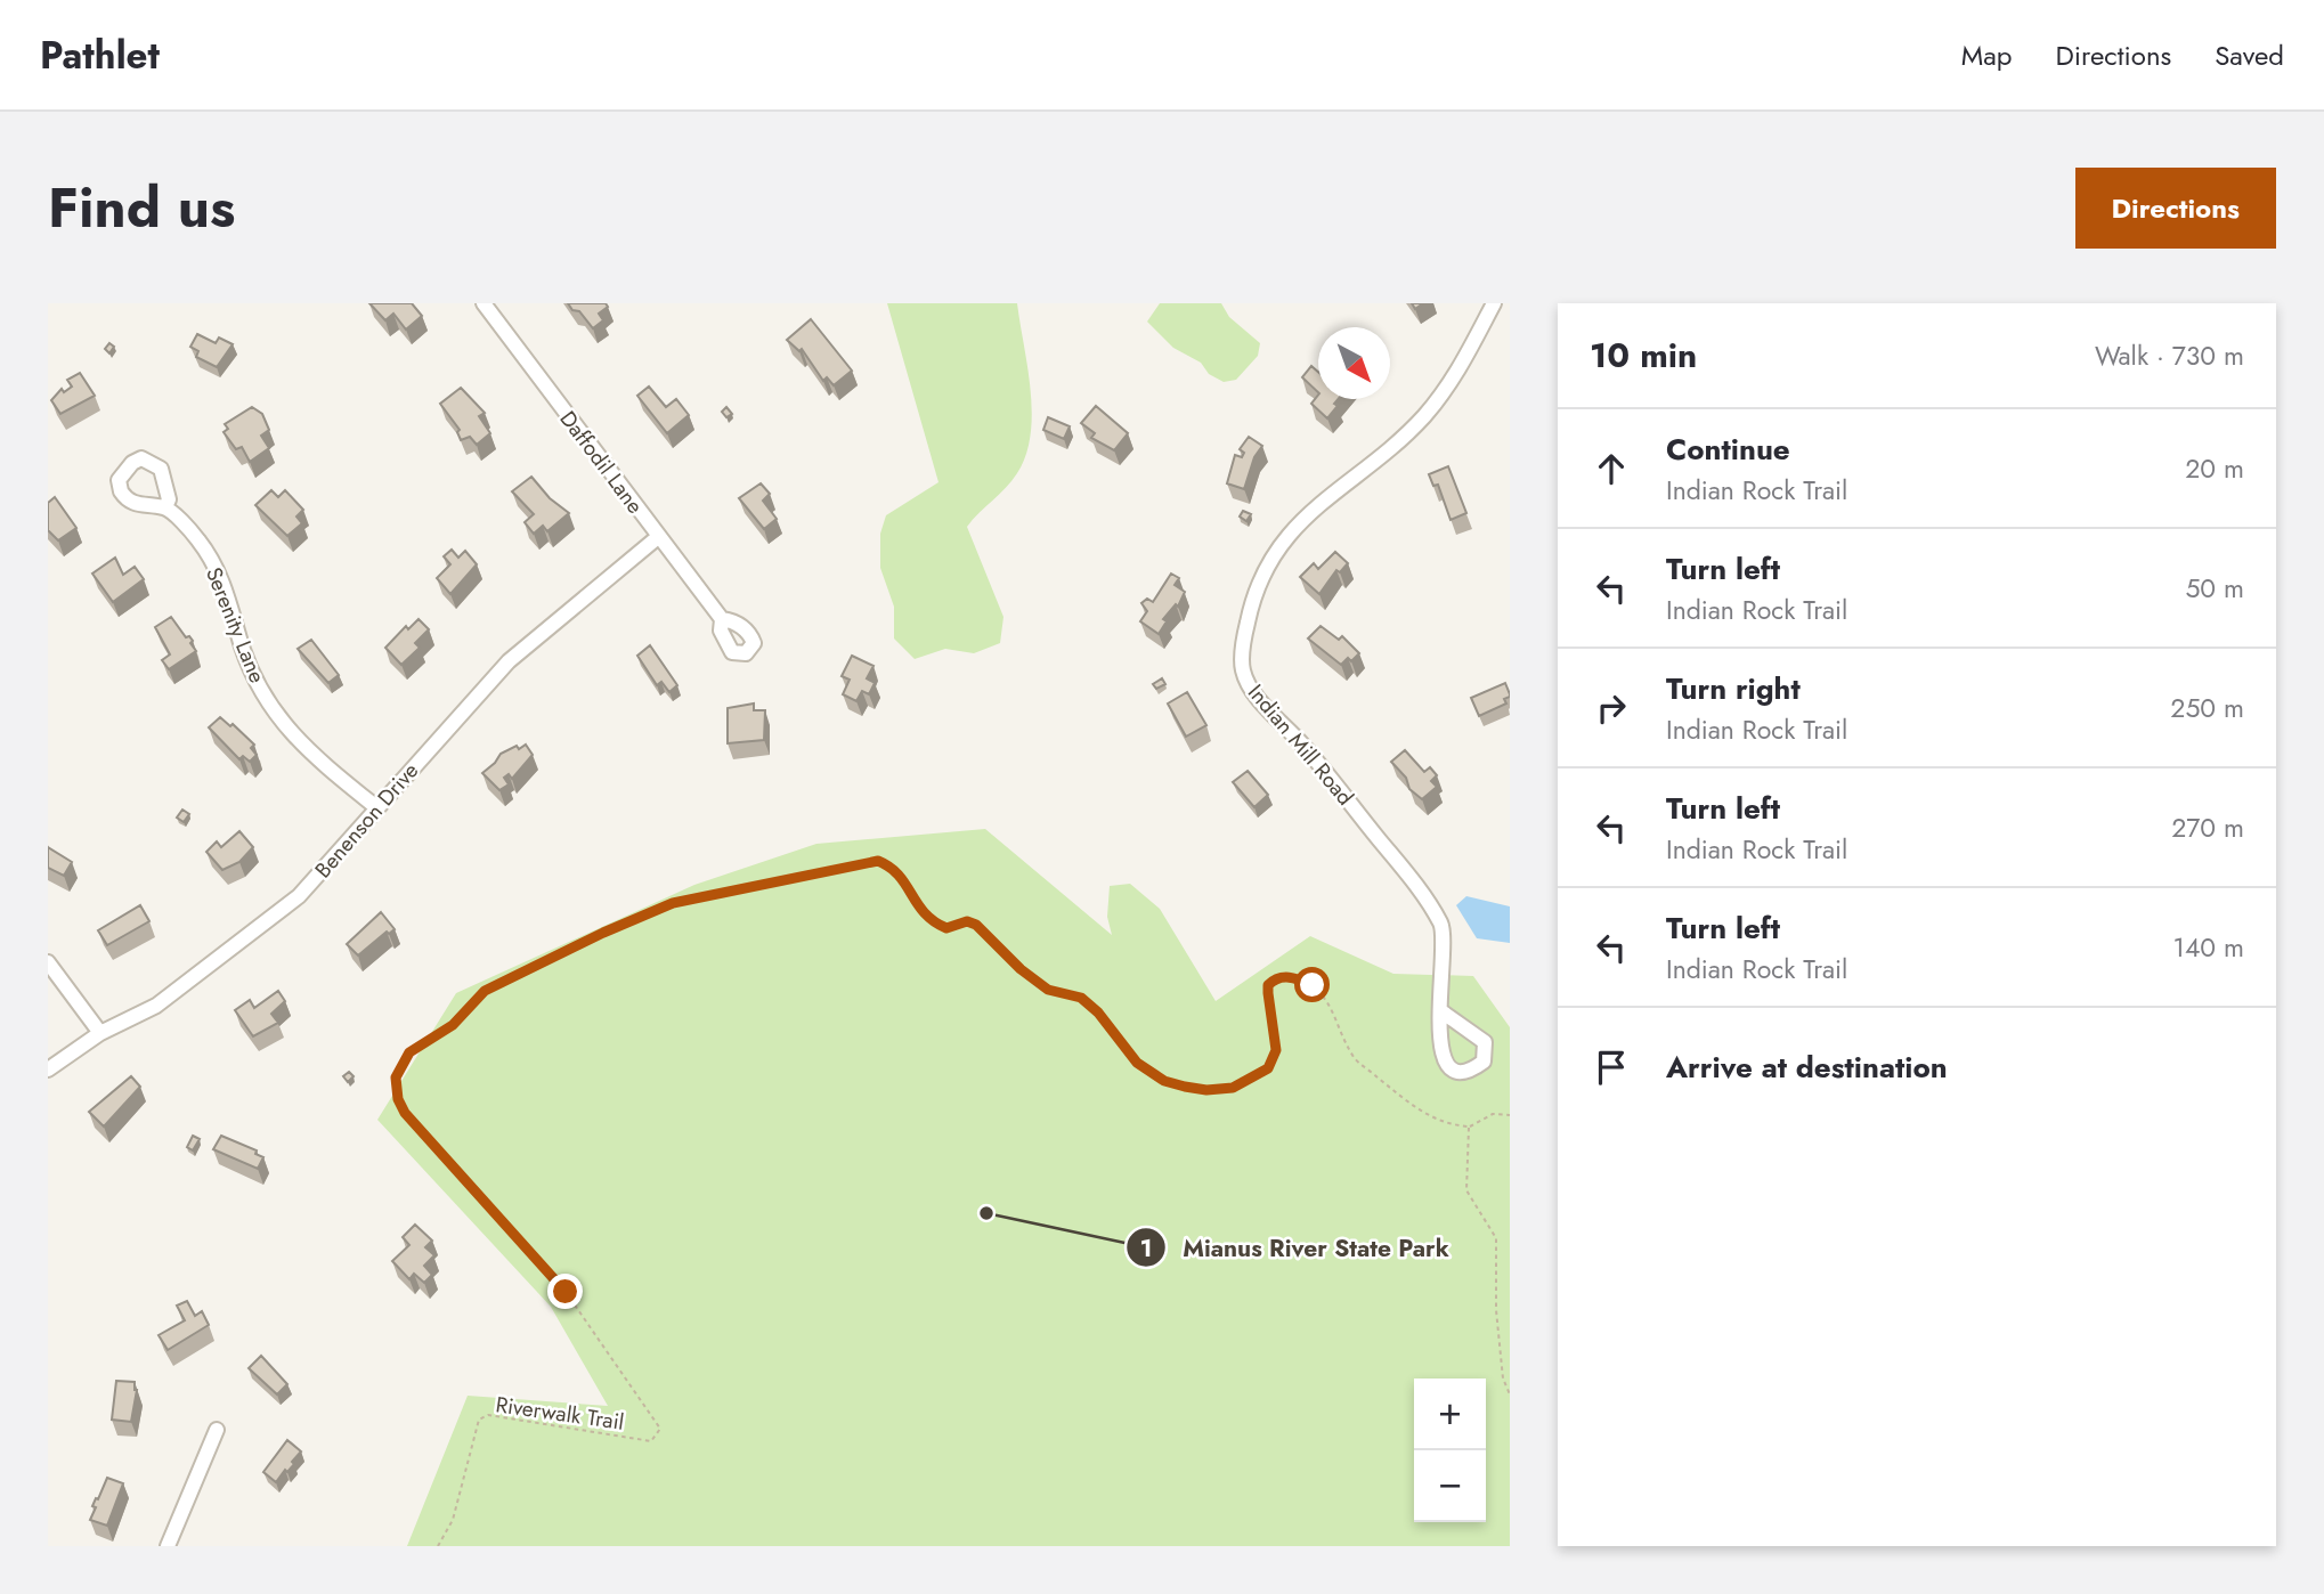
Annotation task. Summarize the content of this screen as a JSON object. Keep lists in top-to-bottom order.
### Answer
{
  "streets": {
    "street": [
      "Daffodil Lane",
      "Serenity Lane",
      "Indian Mill Road",
      "Benenson Drive"
    ],
    "path": ["Riverwalk Trail"]
  },
  "crossings": [
    ["Daffodil Lane", "Benenson Drive"],
    ["Serenity Lane", "Benenson Drive"]
  ],
  "places": ["Mianus River State Park"],
  "north": "bottom right",
  "page": {
    "header": "Pathlet",
    "nav": ["Map", "Directions", "Saved"],
    "title": "Find us",
    "buttons": "Directions",
    "heading": ["10 min", "Walk · 730 m"],
    "list": [
      ["Continue", "Indian Rock Trail", "20 m"],
      ["Turn left", "Indian Rock Trail", "50 m"],
      ["Turn right", "Indian Rock Trail", "250 m"],
      ["Turn left", "Indian Rock Trail", "270 m"],
      ["Turn left", "Indian Rock Trail", "140 m"],
      "Arrive at destination"
    ],
    "map_buttons": ["+", "−"]
  }
}
